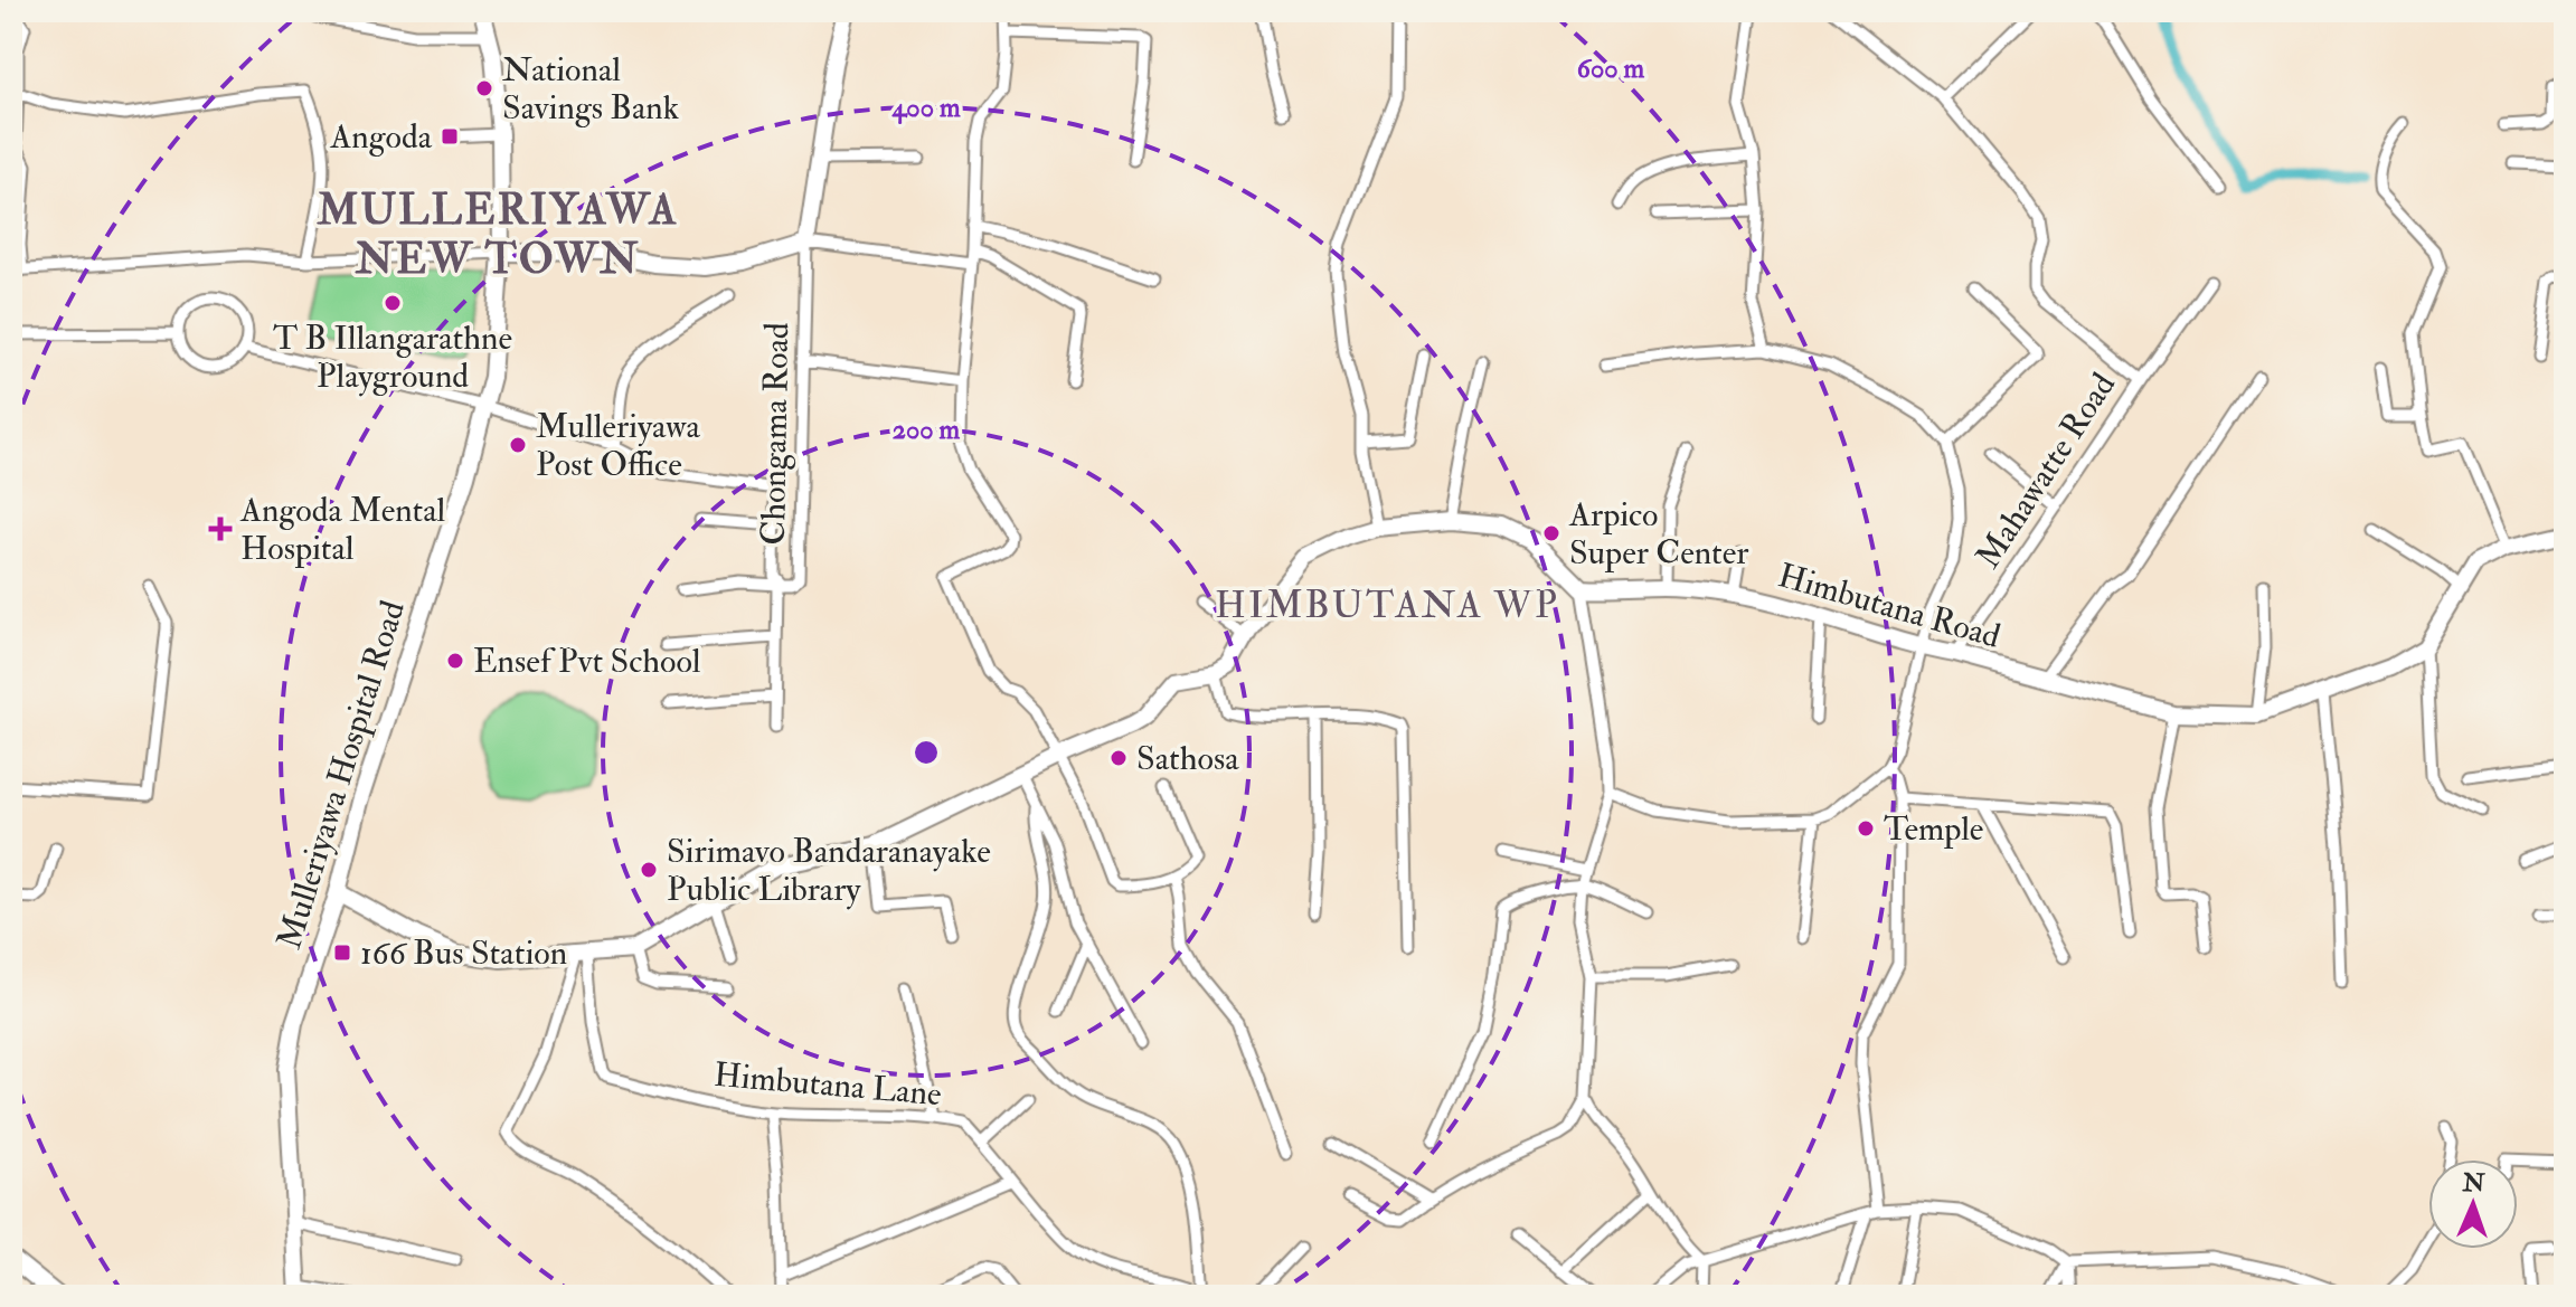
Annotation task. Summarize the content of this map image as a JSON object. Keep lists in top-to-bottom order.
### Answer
{
  "streets": {
    "street": [
      "Chongama Road",
      "Mahawatte Road",
      "Himbutana Road",
      "Mulleriyawa Hospital Road",
      "Himbutana Lane"
    ]
  },
  "crossings": [
    ["Chongama Road", "Mulleriyawa Hospital Road"],
    ["Mahawatte Road", "Himbutana Road"]
  ],
  "districts": ["MULLERIYAWA NEW TOWN", "HIMBUTANA WP"],
  "places": {
    "other": [
      "National Savings Bank",
      "T B Illangarathne Playground",
      "Mulleriyawa Post Office",
      "Arpico Super Center",
      "Ensef Pvt School",
      "Sathosa",
      "Temple",
      "Sirimavo Bandaranayake Public Library"
    ],
    "transit": ["Angoda", "166 Bus Station"],
    "health": ["Angoda Mental Hospital"]
  },
  "north": "top",
  "rings": ["600 m", "400 m", "200 m"]
}
